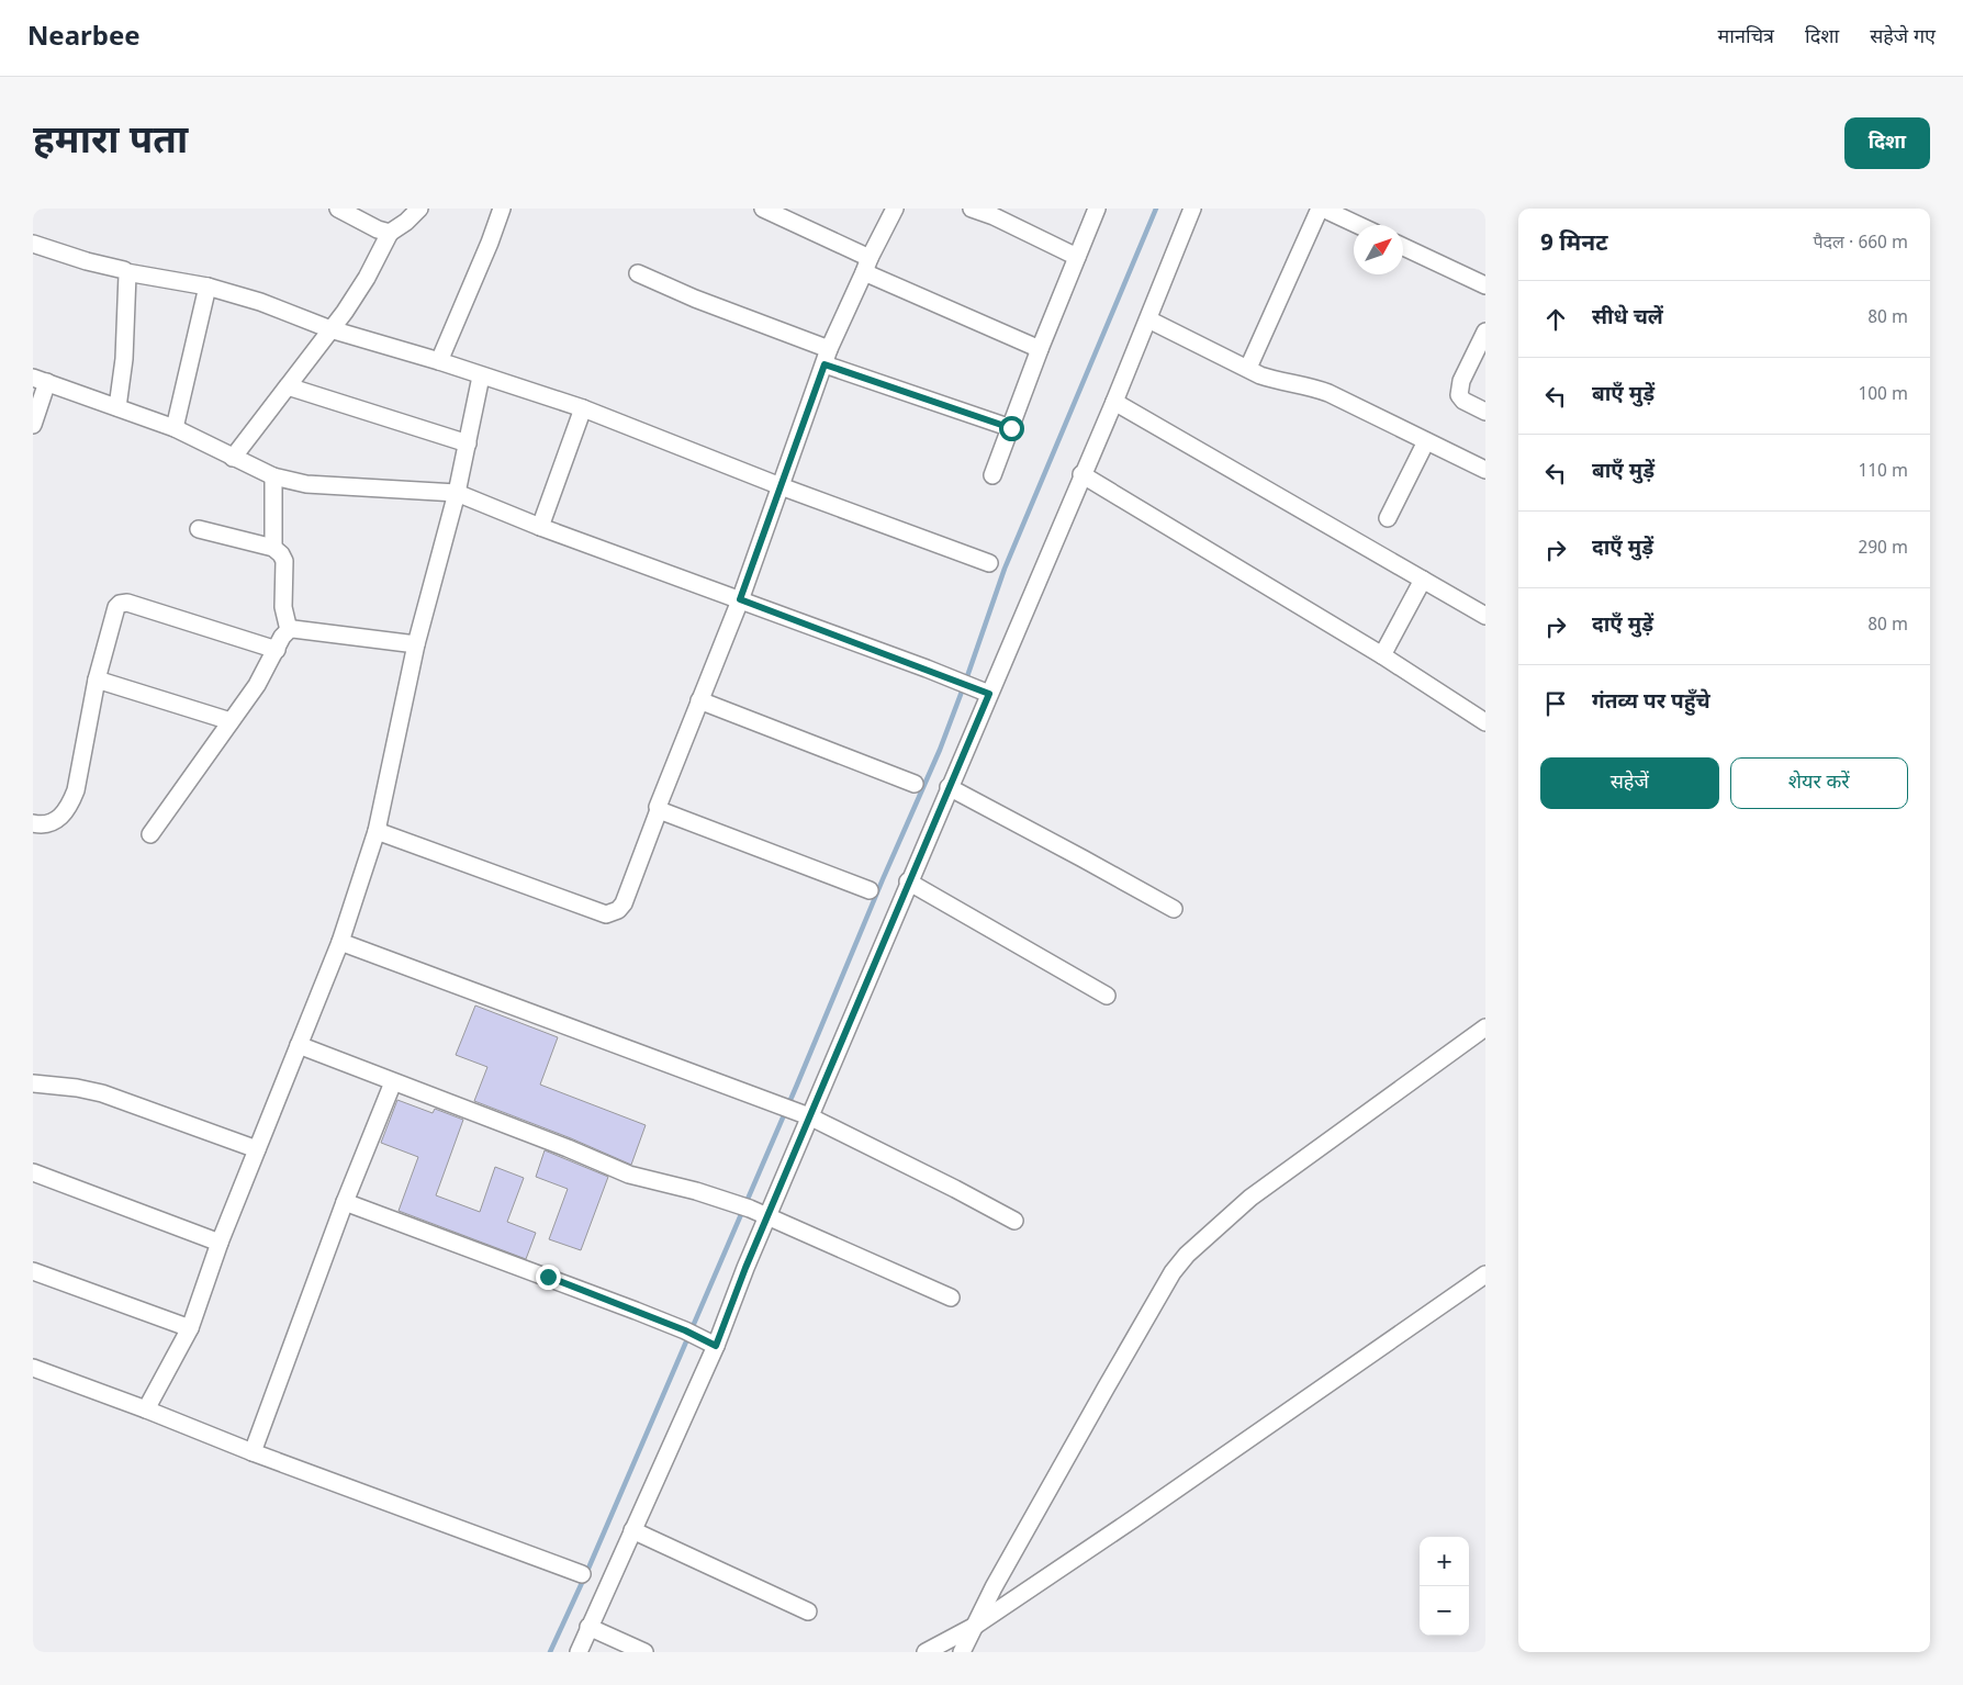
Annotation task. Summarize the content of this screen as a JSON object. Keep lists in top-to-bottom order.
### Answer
{
  "north": "top right",
  "page": {
    "header": "Nearbee",
    "nav": ["मानचित्र", "दिशा", "सहेजे गए"],
    "buttons": [
      "दिशा",
      ["सहेजें", "शेयर करें"]
    ],
    "title": "हमारा पता",
    "heading": ["9 मिनट", "पैदल · 660 m"],
    "list": [
      ["सीधे चलें", "80 m"],
      ["बाएँ मुड़ें", "100 m"],
      ["बाएँ मुड़ें", "110 m"],
      ["दाएँ मुड़ें", "290 m"],
      ["दाएँ मुड़ें", "80 m"],
      "गंतव्य पर पहुँचे"
    ],
    "map_buttons": ["+", "−"]
  }
}
